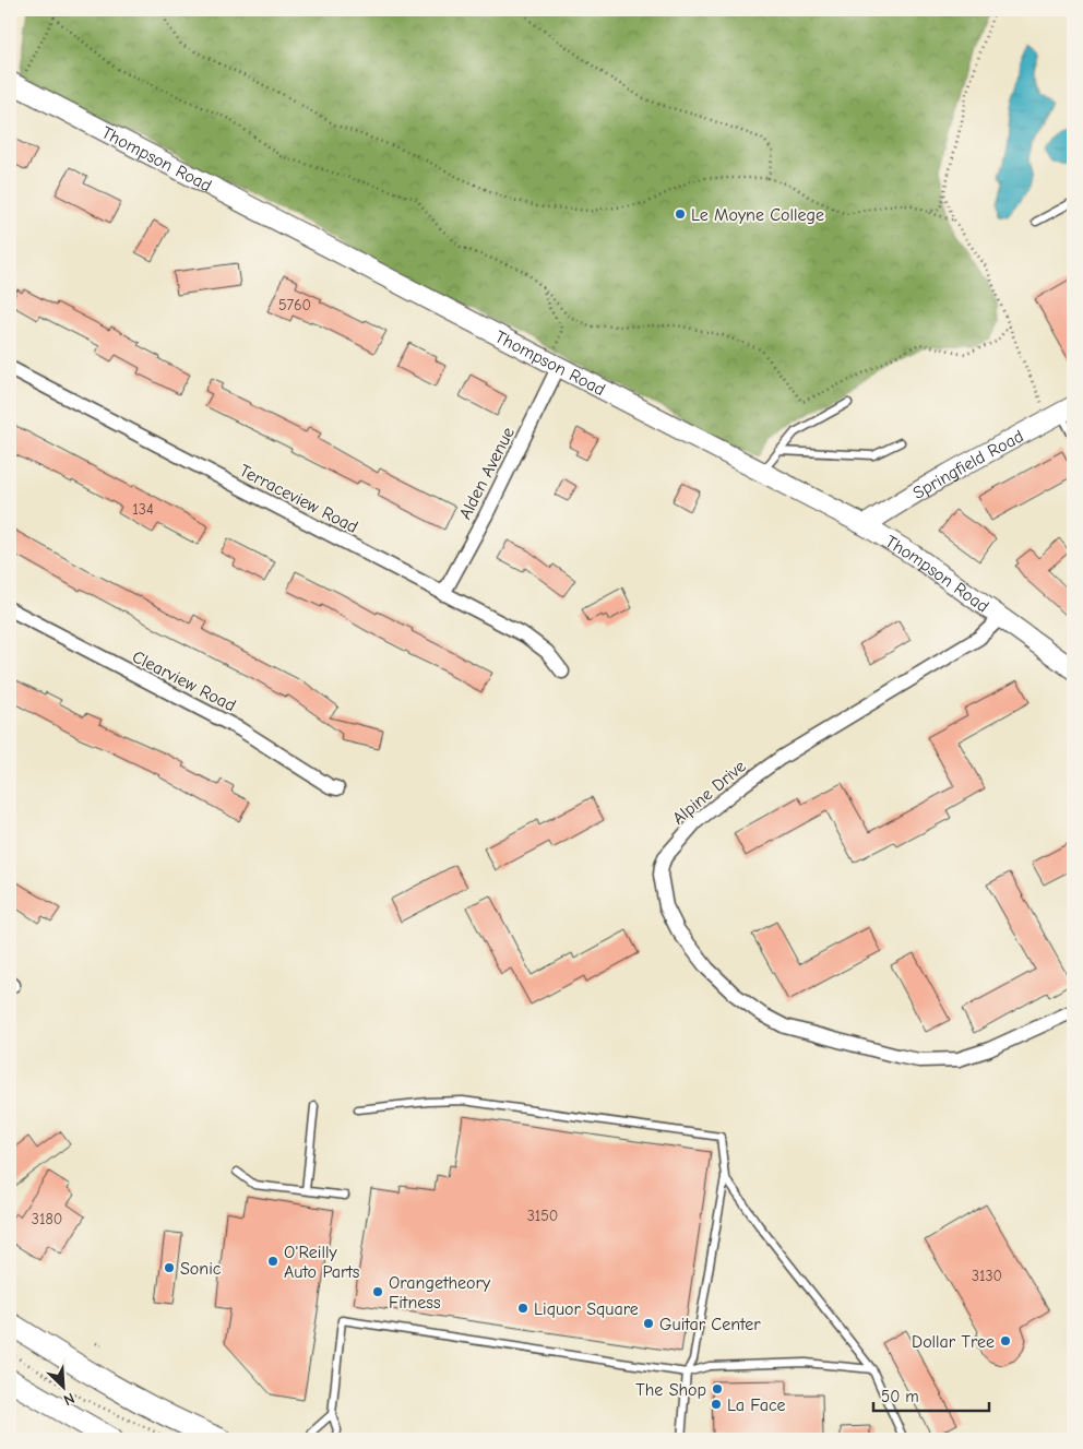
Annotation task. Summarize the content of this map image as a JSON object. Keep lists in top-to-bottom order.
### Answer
{
  "streets": {
    "street": [
      "Thompson Road",
      "Springfield Road",
      "Alden Avenue",
      "Terraceview Road",
      "Clearview Road",
      "Alpine Drive"
    ]
  },
  "crossings": [
    ["Thompson Road", "Springfield Road"],
    ["Thompson Road", "Alden Avenue"],
    ["Thompson Road", "Alpine Drive"],
    ["Alden Avenue", "Terraceview Road"]
  ],
  "places": [
    "Le Moyne College",
    "O'Reilly Auto Parts",
    "Sonic",
    "Orangetheory Fitness",
    "Liquor Square",
    "Guitar Center",
    "Dollar Tree",
    "The Shop",
    "La Face"
  ],
  "house_numbers": [
    "5760",
    "134",
    "3150",
    "3180",
    "3130"
  ],
  "scale_bar": "50 m",
  "north": "bottom right"
}
